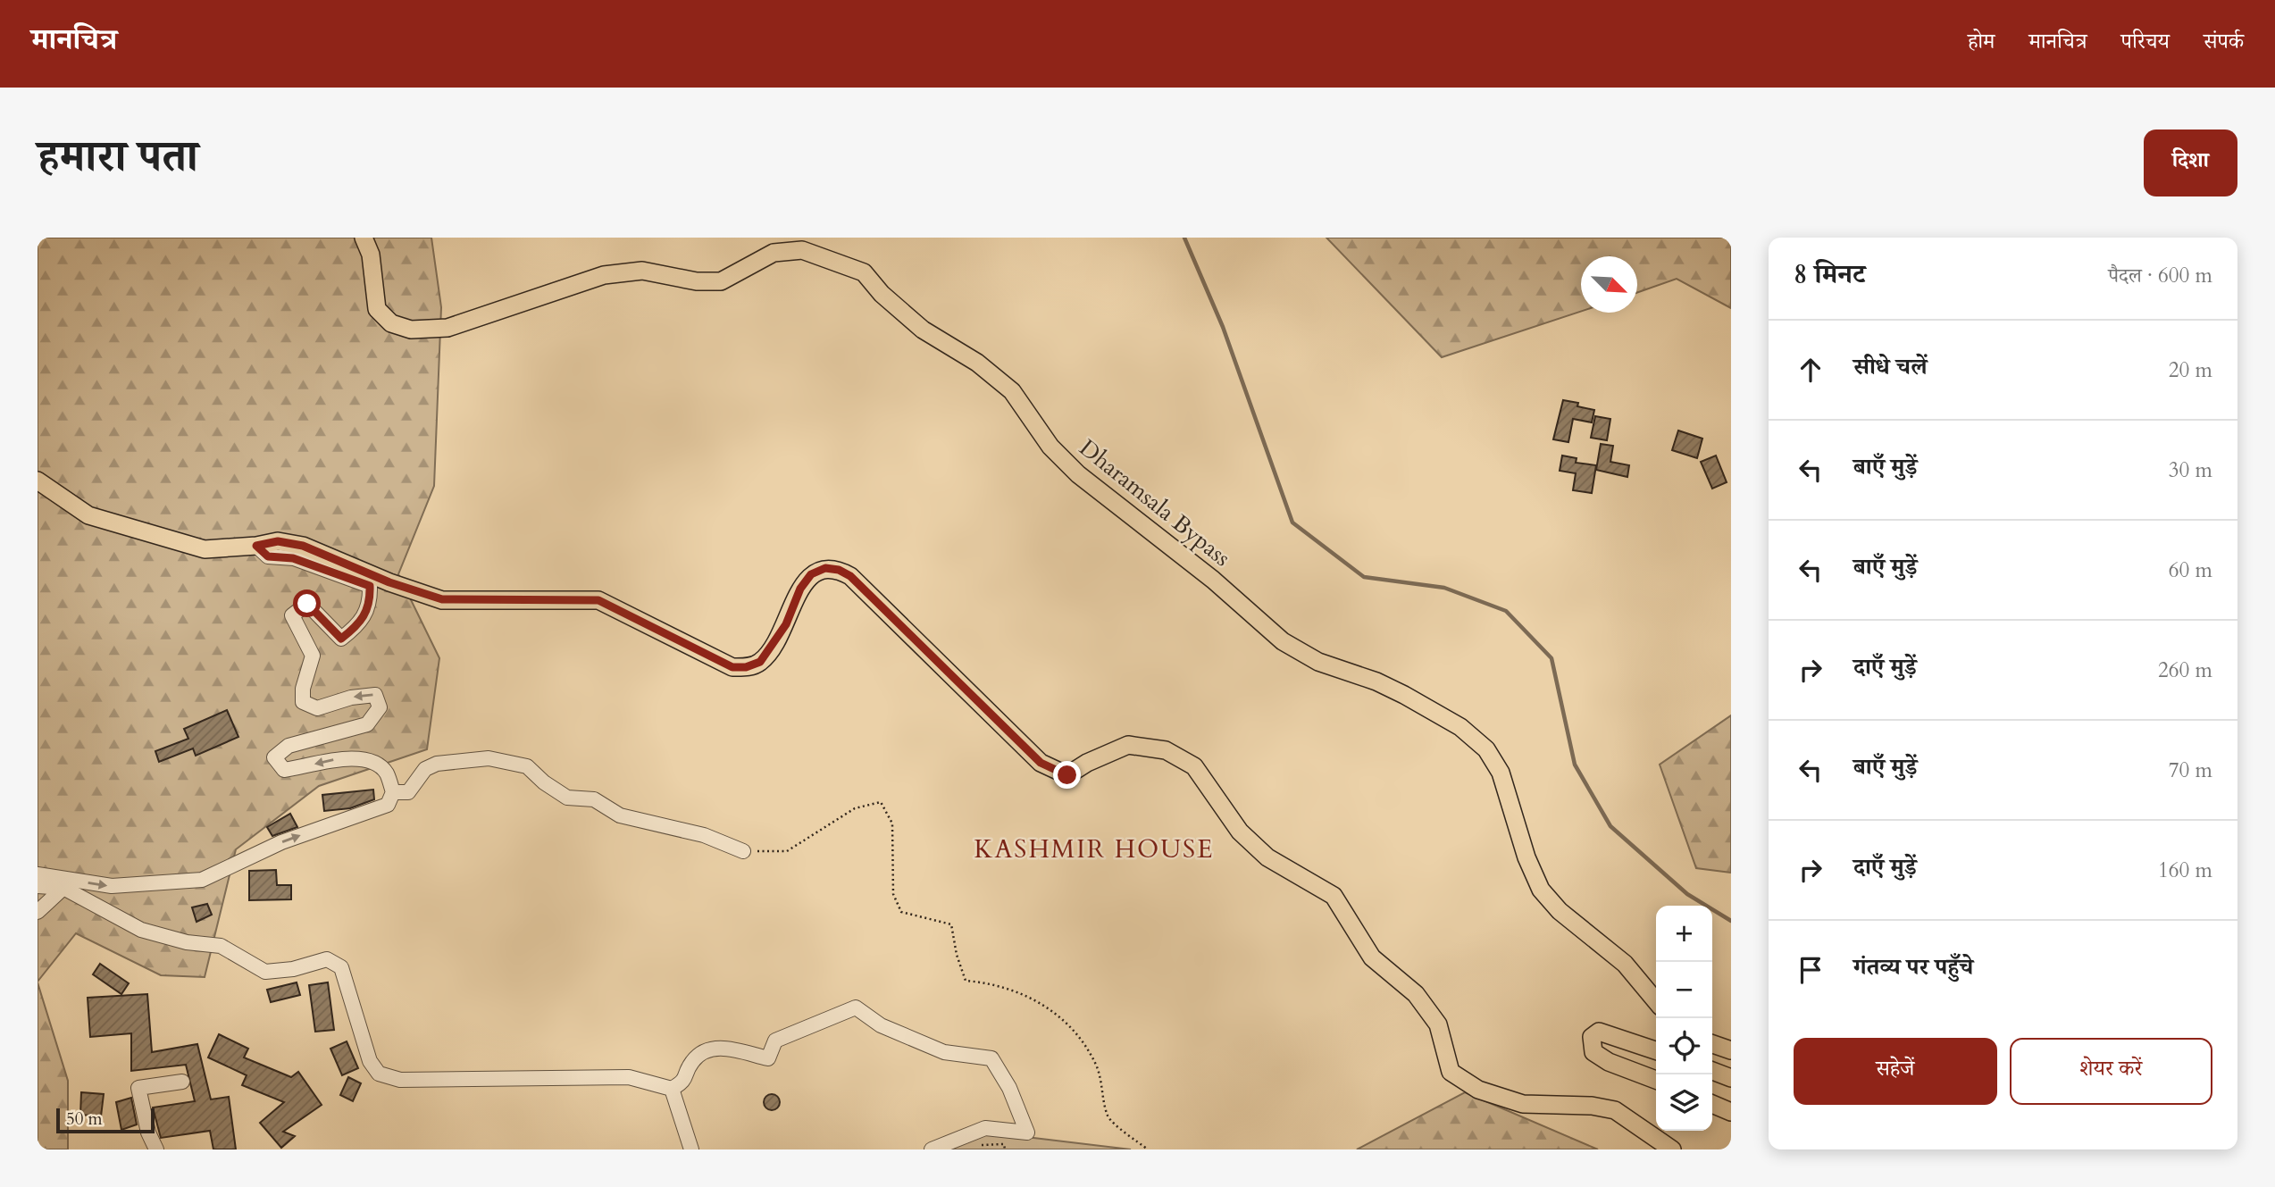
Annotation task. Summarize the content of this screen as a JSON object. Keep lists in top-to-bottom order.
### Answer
{
  "streets": {
    "main road": ["Dharamsala Bypass"]
  },
  "districts": ["KASHMIR HOUSE"],
  "scale_bar": "50 m",
  "north": "bottom right",
  "page": {
    "header": "मानचित्र",
    "nav": [
      "होम",
      "मानचित्र",
      "परिचय",
      "संपर्क"
    ],
    "title": "हमारा पता",
    "buttons": [
      "दिशा",
      ["सहेजें", "शेयर करें"]
    ],
    "heading": ["8 मिनट", "पैदल · 600 m"],
    "list": [
      ["सीधे चलें", "20 m"],
      ["बाएँ मुड़ें", "30 m"],
      ["बाएँ मुड़ें", "60 m"],
      ["दाएँ मुड़ें", "260 m"],
      ["बाएँ मुड़ें", "70 m"],
      ["दाएँ मुड़ें", "160 m"],
      "गंतव्य पर पहुँचे"
    ],
    "map_buttons": ["+", "−"],
    "scale": "50 m"
  }
}
